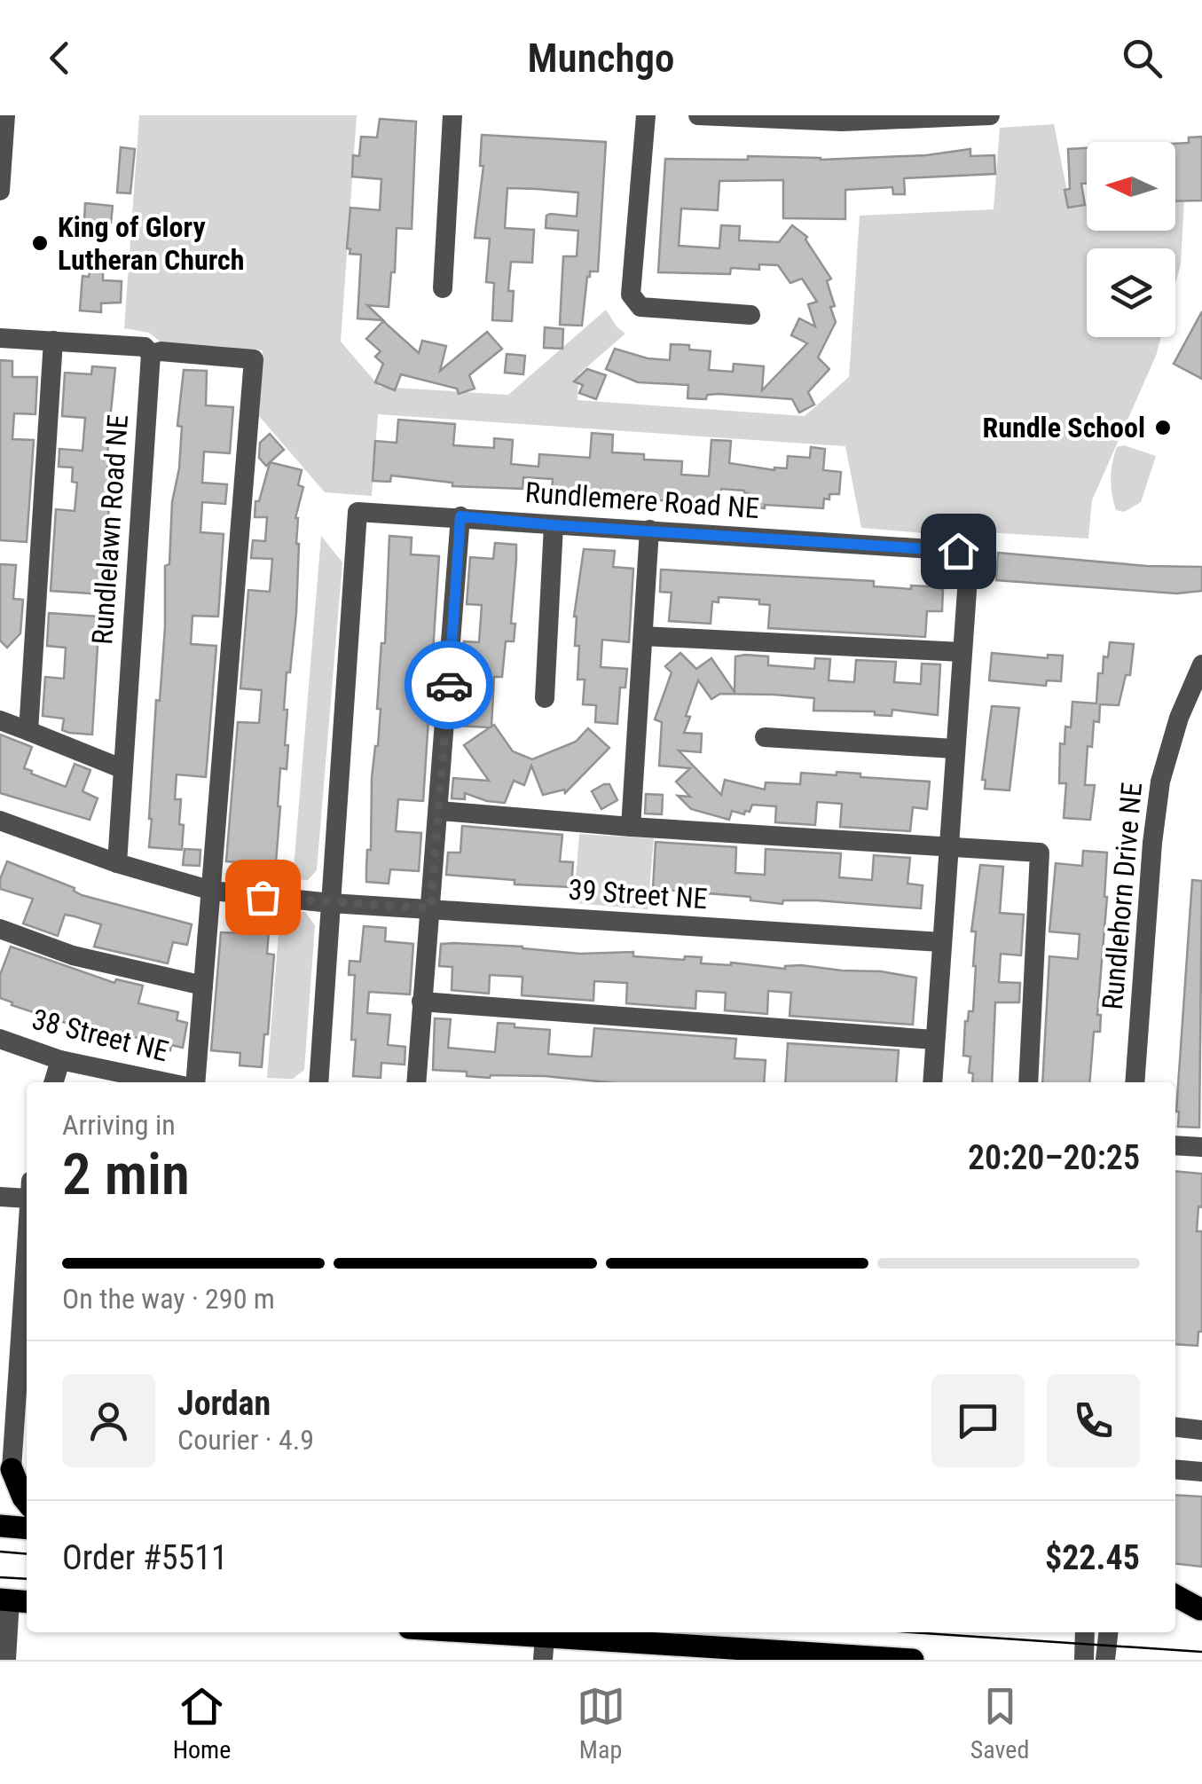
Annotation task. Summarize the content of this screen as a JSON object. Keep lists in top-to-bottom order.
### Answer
{
  "streets": {
    "street": [
      "Rundlemere Road NE",
      "Rundlelawn Road NE",
      "39 Street NE",
      "Rundlehorn Drive NE",
      "38 Street NE"
    ]
  },
  "crossings": [
    ["Rundlemere Road NE", "39 Street NE"],
    ["Rundlelawn Road NE", "39 Street NE"]
  ],
  "places": ["King of Glory Lutheran Church", "Rundle School"],
  "north": "left",
  "page": {
    "header": "Munchgo",
    "heading": ["2 min", "Arriving in", "20:20–20:25"],
    "panel": [
      "Jordan",
      "Courier · 4.9",
      "Order #5511",
      "$22.45"
    ],
    "bar": "On the way · 290 m",
    "tabs": ["Home", "Map", "Saved"]
  }
}
